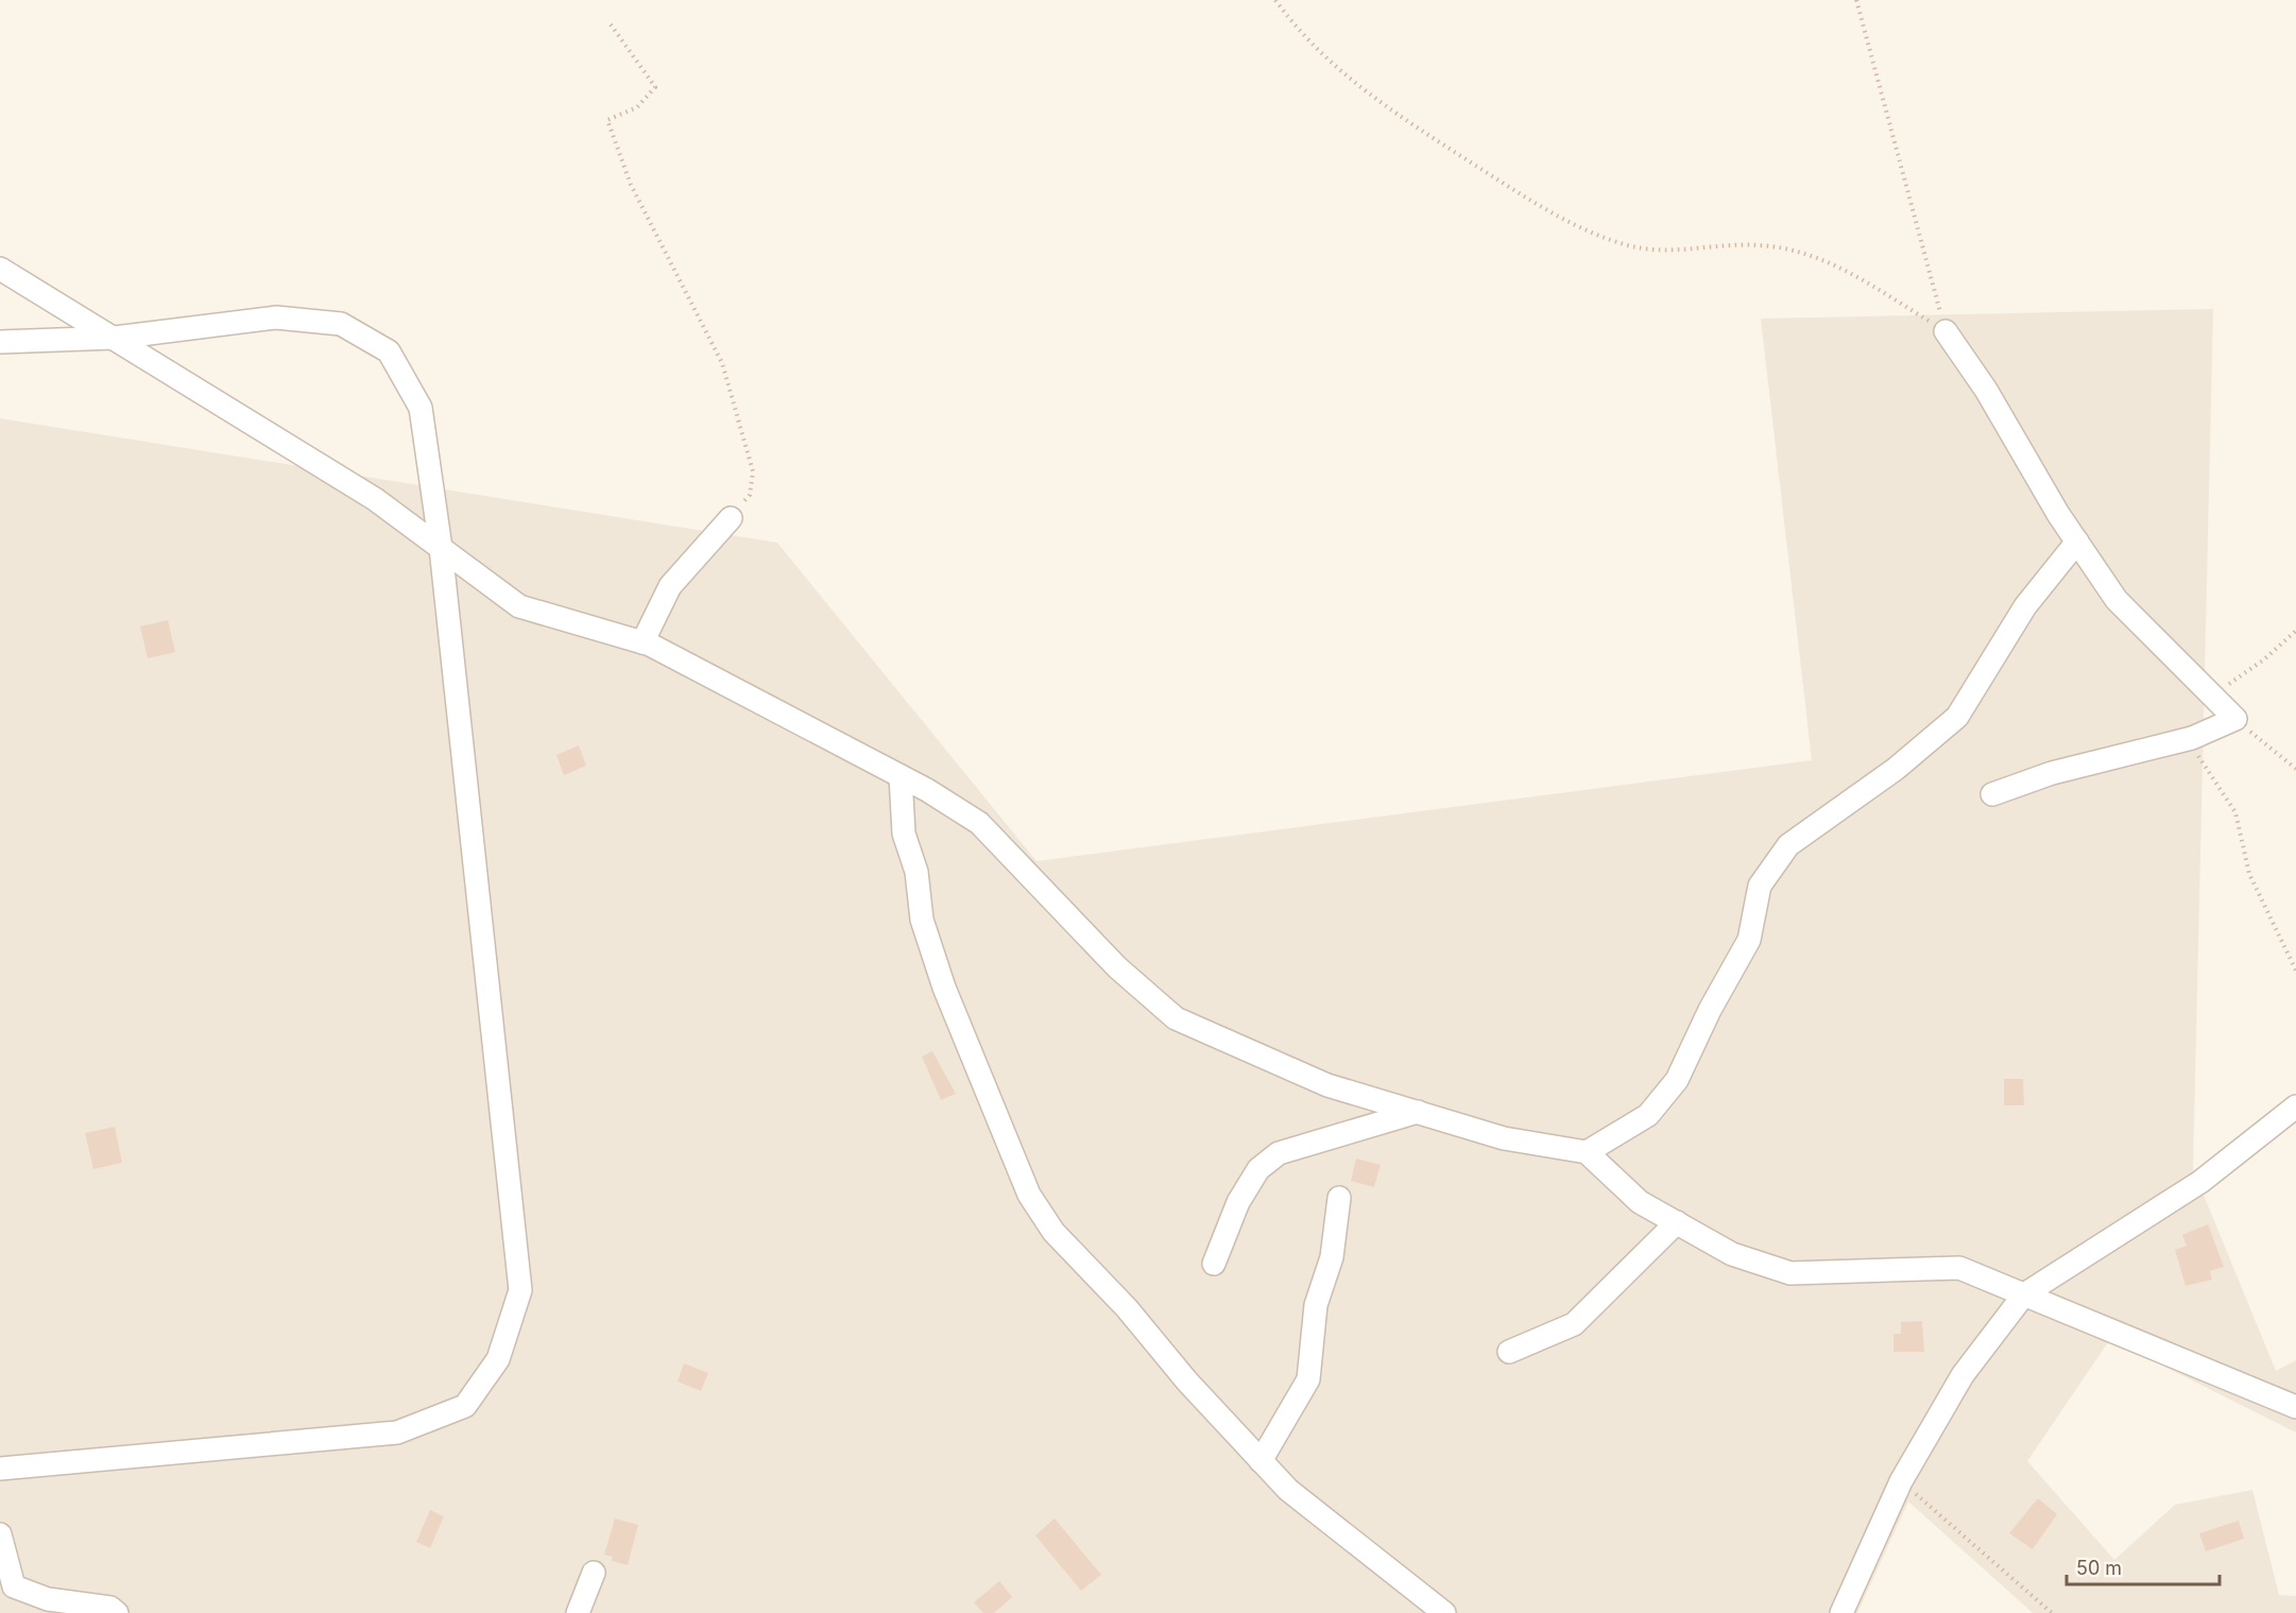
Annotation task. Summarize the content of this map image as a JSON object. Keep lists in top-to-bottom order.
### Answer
{
  "scale_bar": "50 m"
}
